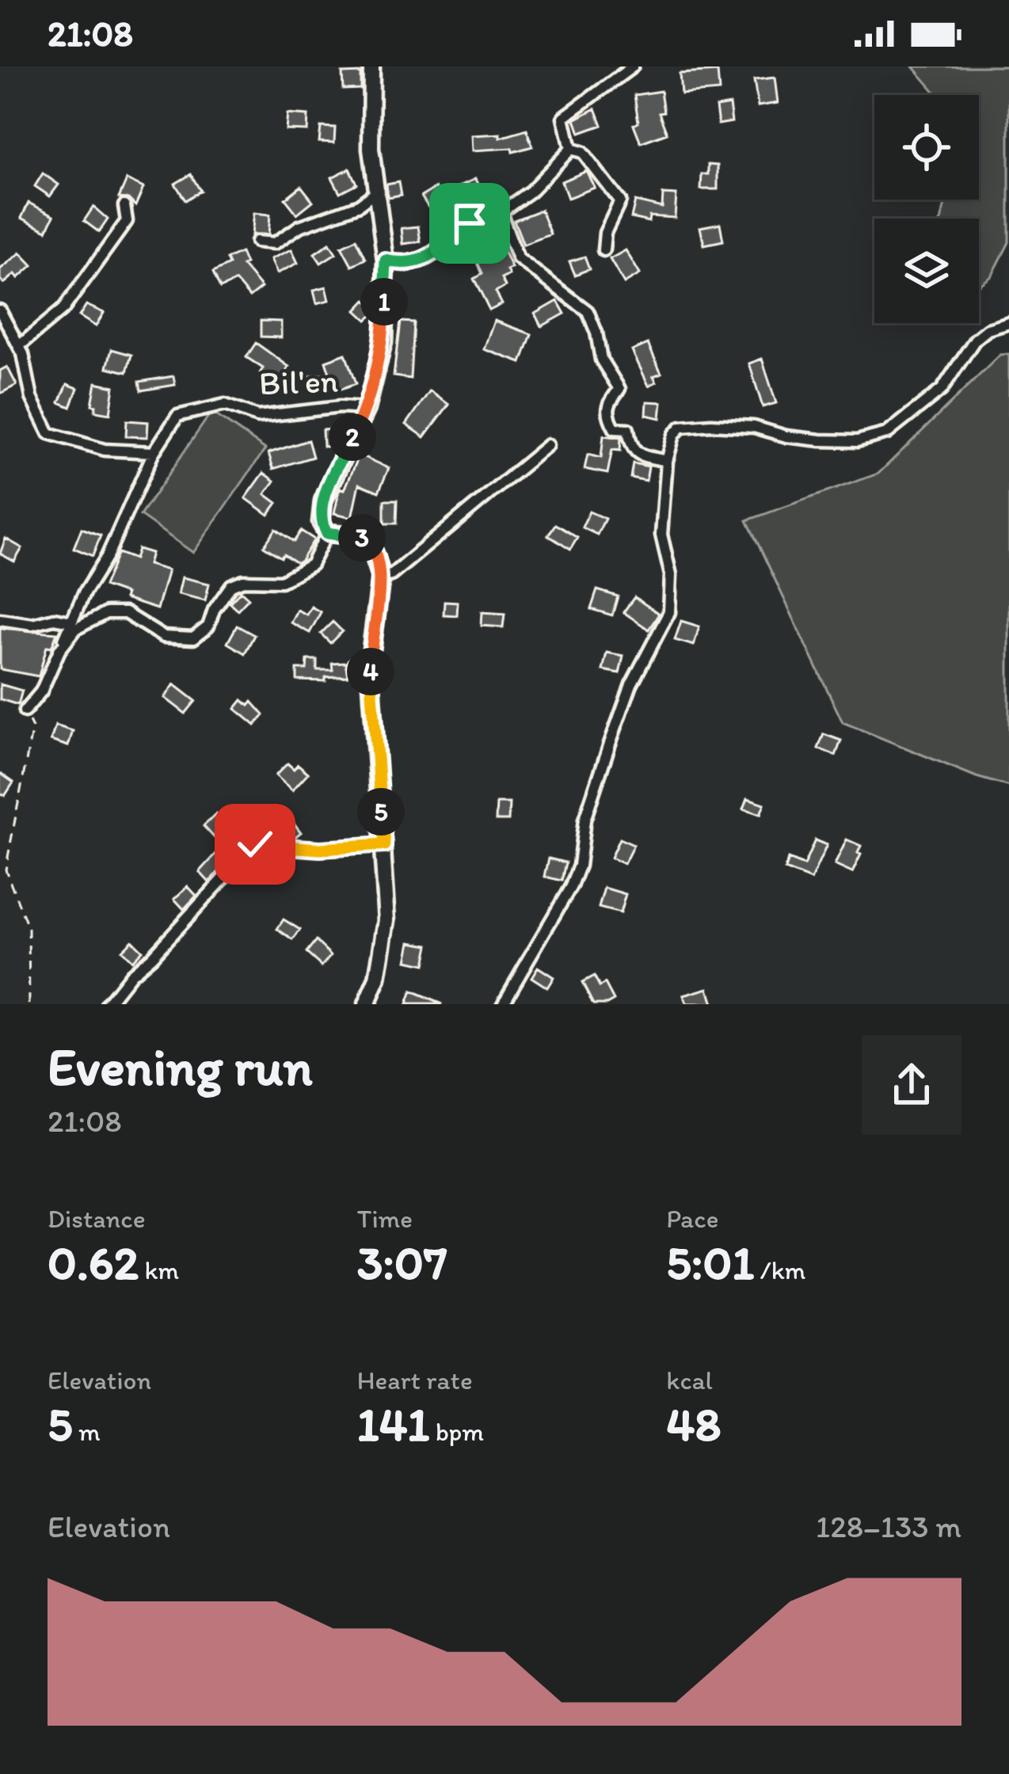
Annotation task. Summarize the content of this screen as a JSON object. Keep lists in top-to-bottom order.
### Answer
{
  "streets": {
    "street": ["Bil'en"]
  },
  "page": {
    "status": "21:08",
    "pins": [
      "1",
      "2",
      "3",
      "4",
      "5"
    ],
    "heading": ["Evening run", "21:08"],
    "stats": [
      ["Distance", "0.62 km"],
      ["Time", "3:07"],
      ["Pace", "5:01 /km"],
      ["Elevation", "5 m"],
      ["Heart rate", "141 bpm"],
      ["kcal", "48"]
    ],
    "chart": ["Elevation", "128–133 m"]
  }
}
